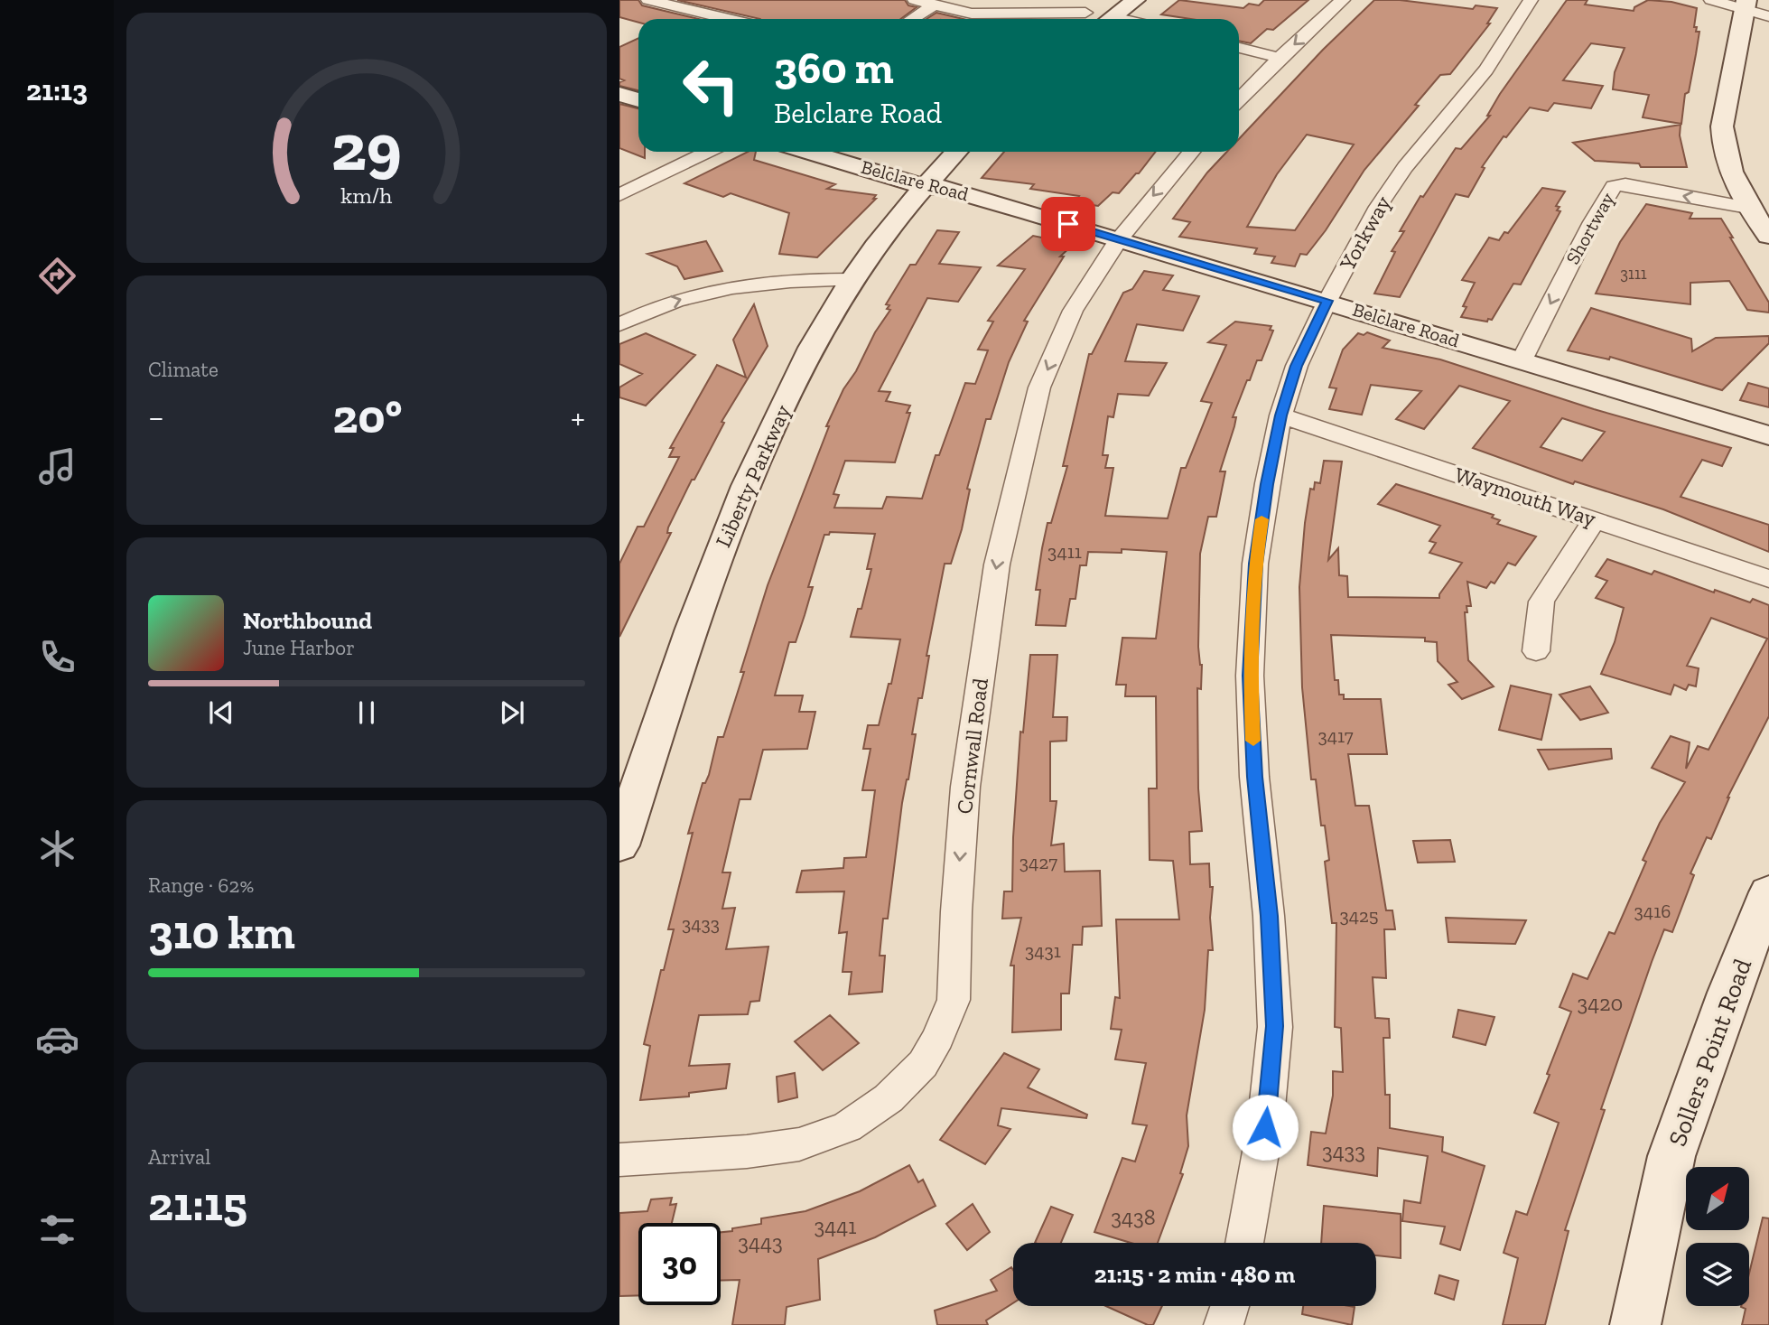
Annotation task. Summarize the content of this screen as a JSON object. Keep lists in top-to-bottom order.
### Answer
{
  "streets": {
    "street": [
      "Belclare Road",
      "Shortway",
      "Yorkway",
      "Liberty Parkway",
      "Waymouth Way",
      "Cornwall Road",
      "Sollers Point Road"
    ]
  },
  "crossings": [
    ["Belclare Road", "Shortway"],
    ["Belclare Road", "Yorkway"],
    ["Belclare Road", "Liberty Parkway"],
    ["Belclare Road", "Cornwall Road"],
    ["Yorkway", "Waymouth Way"]
  ],
  "one_way": ["Shortway", "Cornwall Road"],
  "house_numbers": [
    "3111",
    "3411",
    "3417",
    "3427",
    "3416",
    "3425",
    "3433",
    "3431",
    "3420",
    "3433",
    "3438",
    "3441",
    "3443"
  ],
  "north": "top right",
  "page": {
    "tabs": "21:13",
    "turn": ["360 m", "Belclare Road"],
    "tile": [
      "Climate",
      ["Range · 62%", "310 km"],
      ["Arrival", "21:15"]
    ],
    "heat": ["−", "20°", "+"],
    "song": ["Northbound", "June Harbor"],
    "limit": "30",
    "trip": "21:15 · 2 min · 480 m",
    "gauge": ["29", "km/h"]
  }
}
